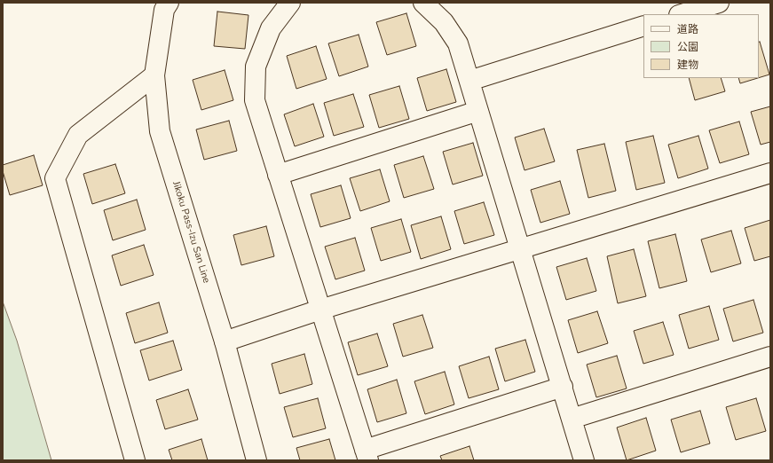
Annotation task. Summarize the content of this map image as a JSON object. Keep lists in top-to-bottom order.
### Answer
{
  "streets": {
    "street": ["Jikoku Pass-Izu San Line"]
  },
  "legend": ["道路", "公園", "建物"]
}
